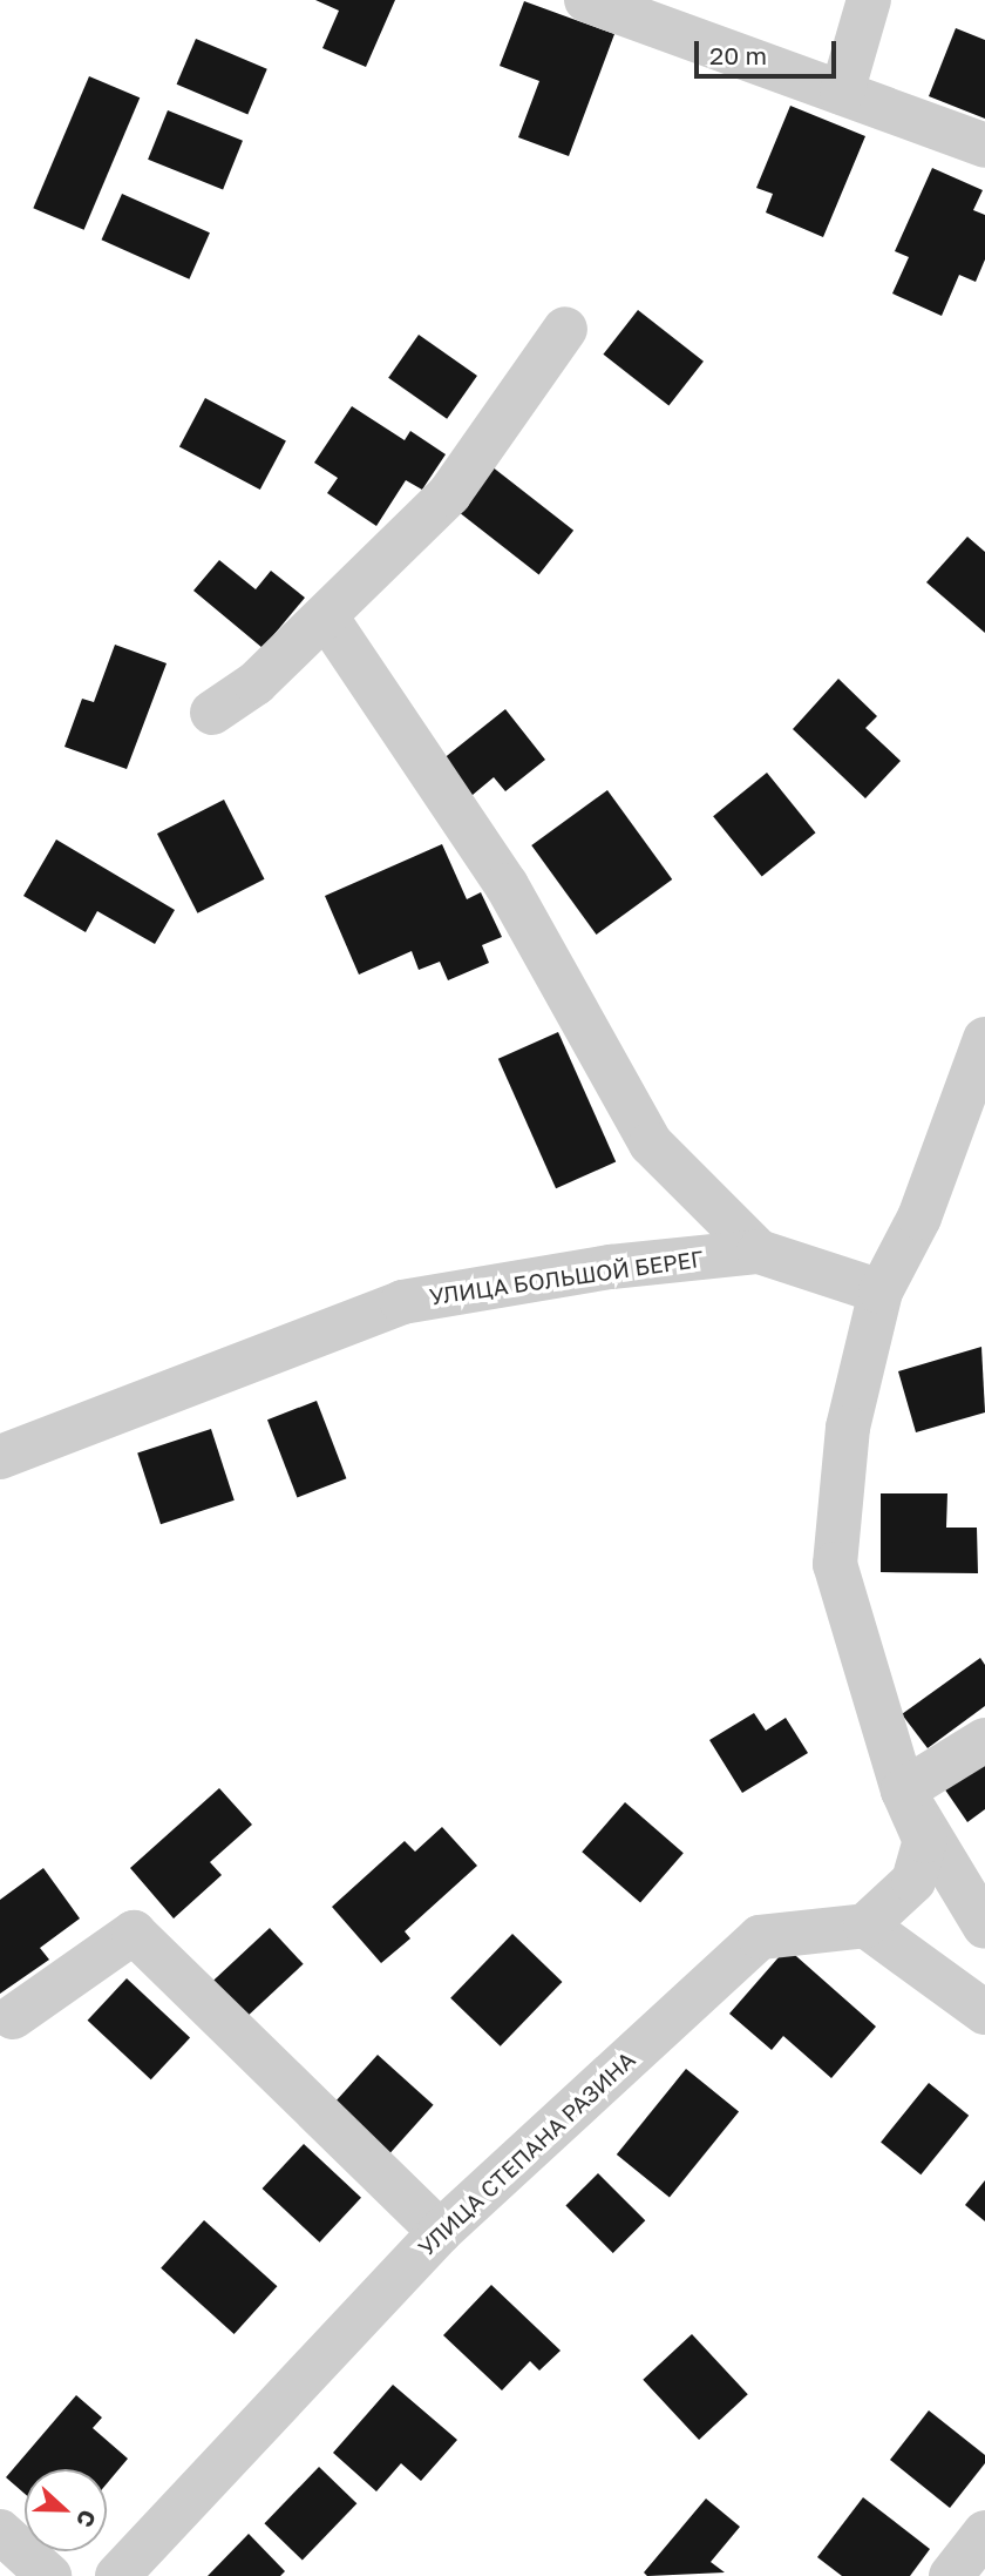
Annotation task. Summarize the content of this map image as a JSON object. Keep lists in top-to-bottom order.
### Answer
{
  "streets": {
    "street": ["УЛИЦА БОЛЬШОЙ БЕРЕГ", "УЛИЦА СТЕПАНА РАЗИНА"]
  },
  "scale_bar": "20 m",
  "north": "right"
}
